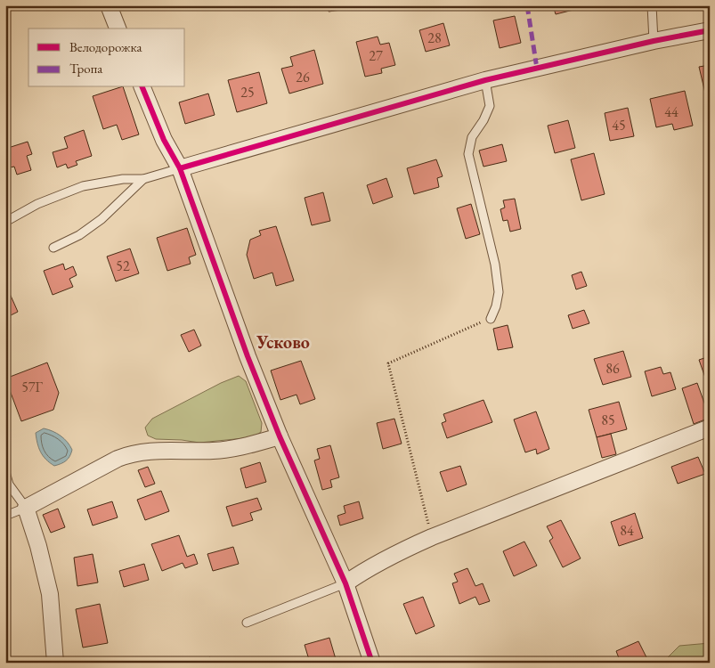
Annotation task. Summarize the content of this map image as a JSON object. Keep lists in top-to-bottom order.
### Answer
{
  "districts": ["Усково"],
  "house_numbers": [
    "28",
    "27",
    "26",
    "25",
    "44",
    "45",
    "52",
    "86",
    "57Г",
    "85",
    "84"
  ],
  "legend": ["Велодорожка", "Тропа"]
}
